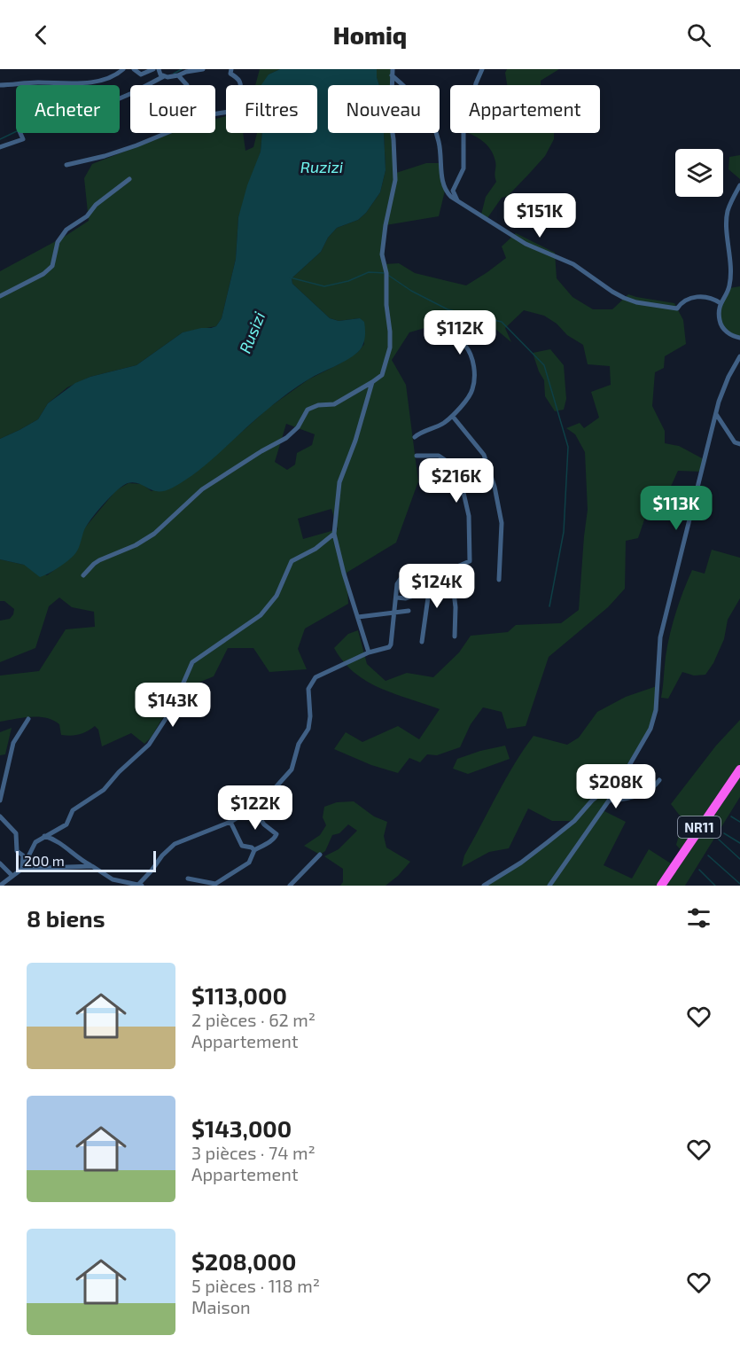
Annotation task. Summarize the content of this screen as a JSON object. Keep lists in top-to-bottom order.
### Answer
{
  "streets": {
    "highway": ["NR11"]
  },
  "water": ["Ruzizi", "Rusizi"],
  "scale_bar": "200 m",
  "page": {
    "header": "Homiq",
    "chip": [
      "Acheter",
      "Louer",
      "Filtres",
      "Nouveau",
      "Appartement"
    ],
    "price": [
      "$151K",
      "$112K",
      "$216K",
      "$113K",
      "$124K",
      "$143K",
      "$208K",
      "$122K"
    ],
    "scale": "200 m",
    "heading": "8 biens",
    "list": [
      {
        "name": "$113,000",
        "note": "2 pièces · 62 m² · Appartement"
      },
      {
        "name": "$143,000",
        "note": "3 pièces · 74 m² · Appartement"
      },
      {
        "name": "$208,000",
        "note": "5 pièces · 118 m² · Maison"
      }
    ]
  }
}
